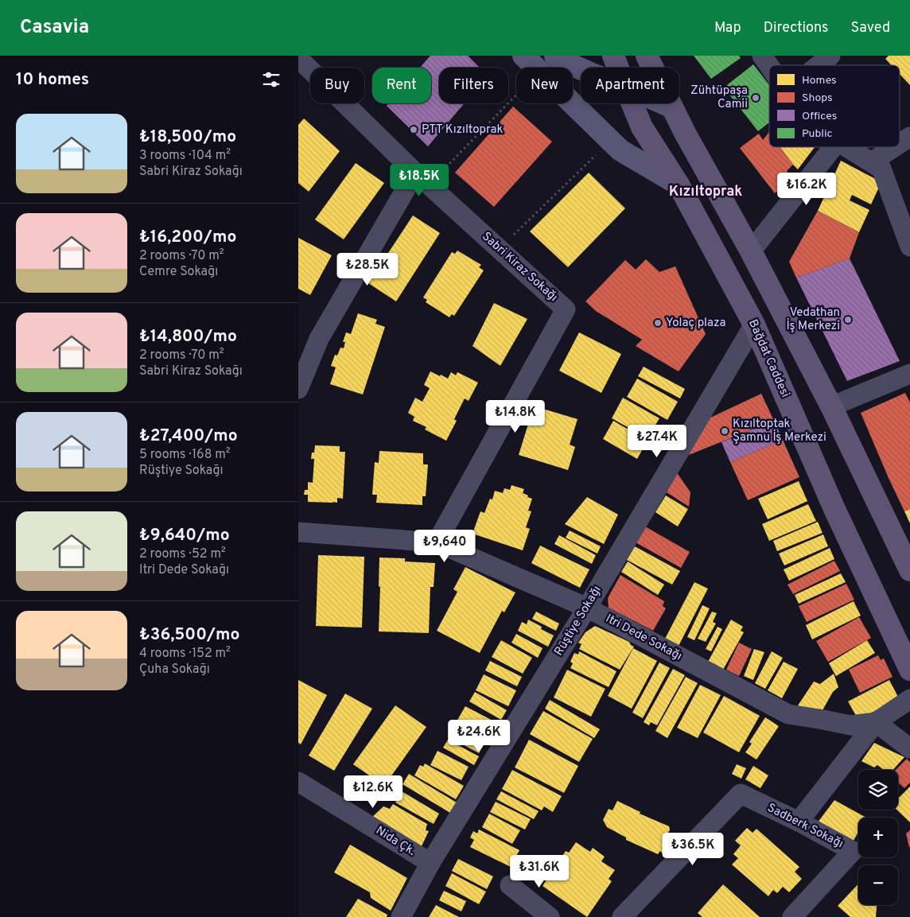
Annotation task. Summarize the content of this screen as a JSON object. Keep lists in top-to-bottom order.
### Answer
{
  "streets": {
    "main road": ["Bağdat Caddesi"],
    "street": [
      "Sabri Kiraz Sokağı",
      "Rüştiye Sokağı",
      "Itri Dede Sokağı",
      "Sadberk Sokağı",
      "Nida Çk."
    ]
  },
  "crossings": [
    ["Sabri Kiraz Sokağı", "Itri Dede Sokağı"],
    ["Bağdat Caddesi", "Rüştiye Sokağı"],
    ["Rüştiye Sokağı", "Itri Dede Sokağı"],
    ["Rüştiye Sokağı", "Nida Çk."]
  ],
  "districts": ["Kızıltoprak"],
  "places": [
    "Zühtüpaşa Camii",
    "PTT Kızıltoprak",
    "Vedathan İş Merkezi",
    "Yolaç plaza",
    "Kızıltoptak Şamnu İş Merkezi"
  ],
  "legend": [
    "Homes",
    "Shops",
    "Offices",
    "Public"
  ],
  "page": {
    "header": "Casavia",
    "nav": ["Map", "Directions", "Saved"],
    "heading": "10 homes",
    "chip": [
      "Buy",
      "Rent",
      "Filters",
      "New",
      "Apartment"
    ],
    "list": [
      {
        "name": "₺18,500/mo",
        "note": "3 rooms · 104 m² · Sabri Kiraz Sokağı"
      },
      {
        "name": "₺16,200/mo",
        "note": "2 rooms · 70 m² · Cemre Sokağı"
      },
      {
        "name": "₺14,800/mo",
        "note": "2 rooms · 70 m² · Sabri Kiraz Sokağı"
      },
      {
        "name": "₺27,400/mo",
        "note": "5 rooms · 168 m² · Rüştiye Sokağı"
      },
      {
        "name": "₺9,640/mo",
        "note": "2 rooms · 52 m² · Itri Dede Sokağı"
      },
      {
        "name": "₺36,500/mo",
        "note": "4 rooms · 152 m² · Çuha Sokağı"
      }
    ],
    "price": [
      "₺18.5K",
      "₺16.2K",
      "₺28.5K",
      "₺14.8K",
      "₺27.4K",
      "₺9,640",
      "₺24.6K",
      "₺12.6K",
      "₺36.5K",
      "₺31.6K"
    ],
    "map_buttons": ["+", "−"]
  }
}
